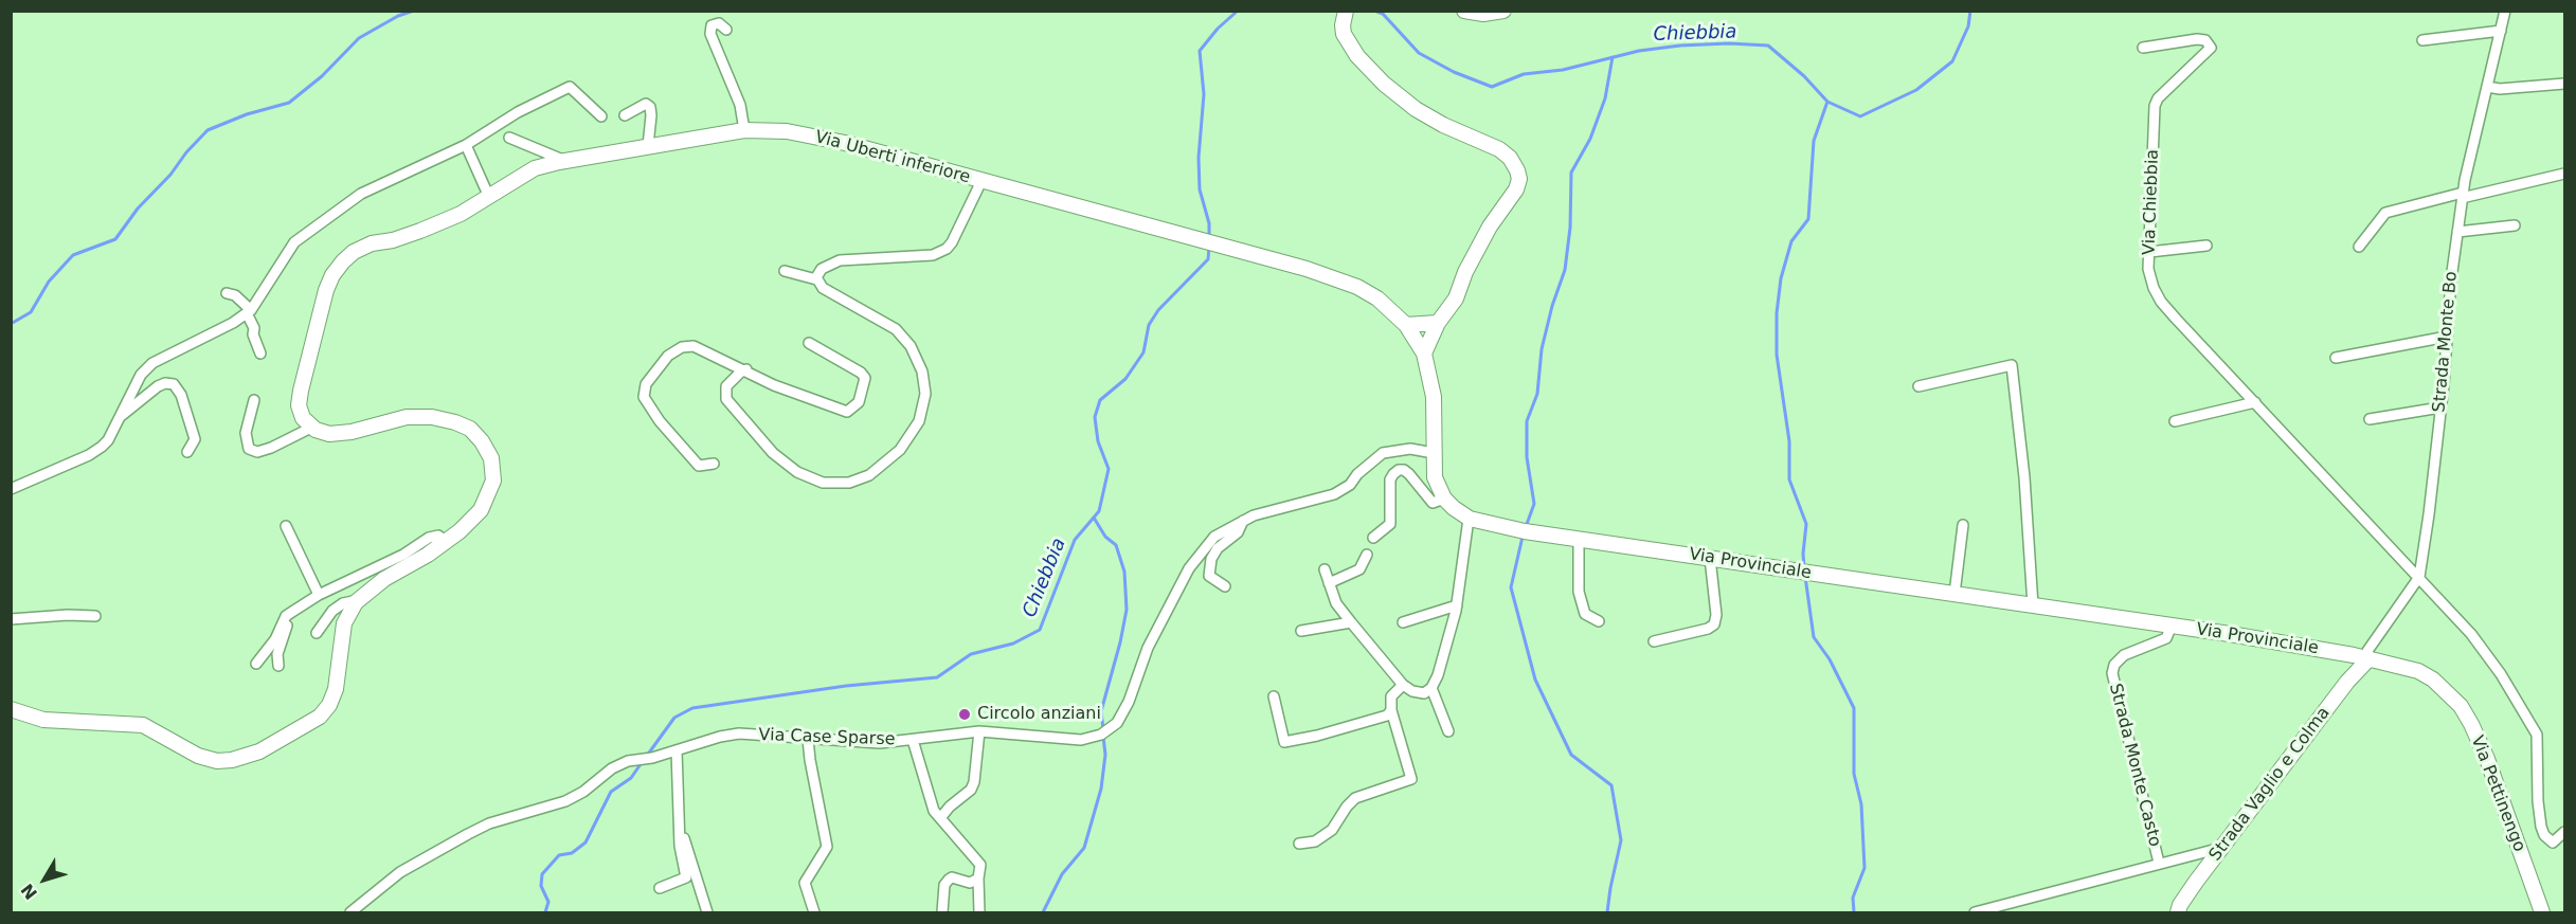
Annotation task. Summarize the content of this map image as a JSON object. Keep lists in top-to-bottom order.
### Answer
{
  "streets": {
    "main road": [
      "Via Uberti inferiore",
      "Via Provinciale",
      "Strada Vaglio e Colma",
      "Via Pettinengo"
    ],
    "street": [
      "Via Chiebbia",
      "Strada Monte Bo",
      "Via Case Sparse",
      "Strada Monte Casto"
    ]
  },
  "crossings": [
    ["Via Uberti inferiore", "Via Case Sparse"],
    ["Via Chiebbia", "Strada Monte Bo"],
    ["Strada Monte Bo", "Via Provinciale"],
    ["Strada Monte Bo", "Strada Vaglio e Colma"],
    ["Strada Monte Bo", "Via Pettinengo"],
    ["Via Provinciale", "Strada Monte Casto"],
    ["Via Provinciale", "Strada Vaglio e Colma"],
    ["Via Provinciale", "Via Pettinengo"],
    ["Strada Vaglio e Colma", "Via Pettinengo"]
  ],
  "water": ["Chiebbia"],
  "places": ["Circolo anziani"],
  "north": "bottom left"
}
